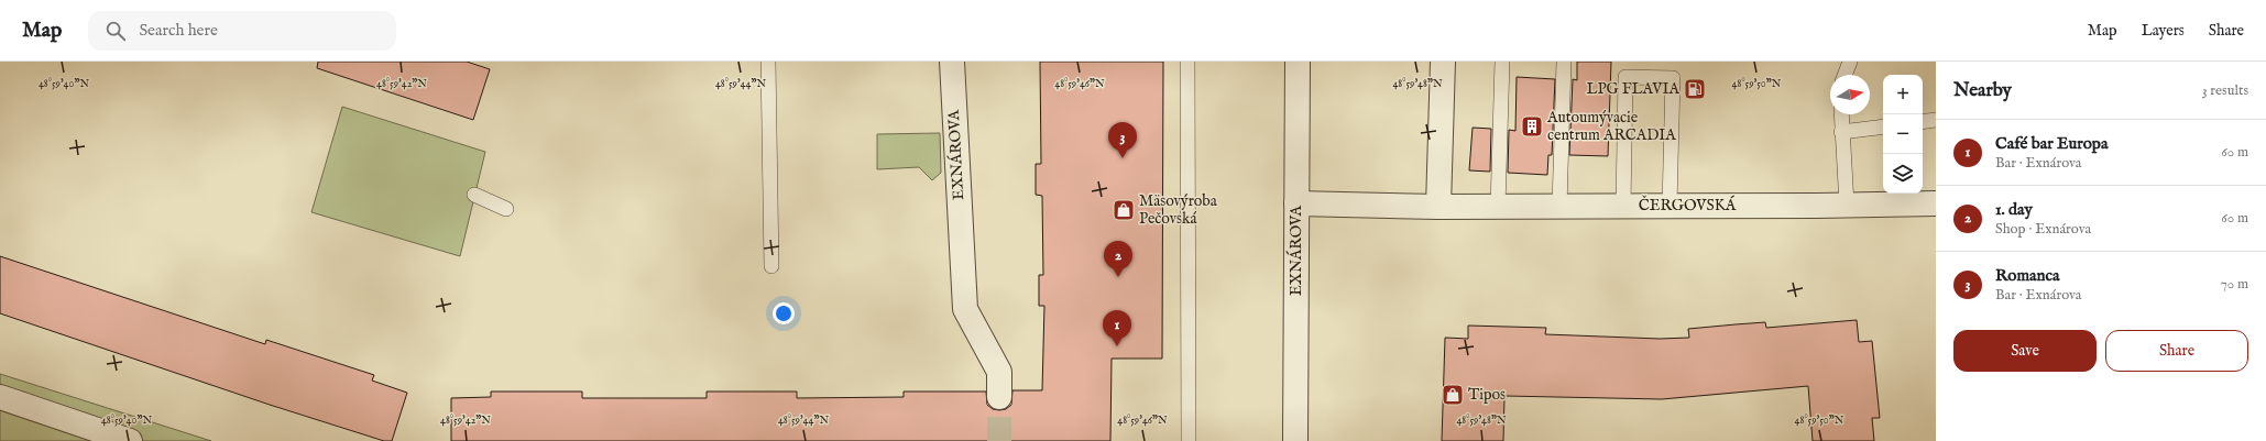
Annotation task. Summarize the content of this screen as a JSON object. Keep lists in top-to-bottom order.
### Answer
{
  "streets": {
    "street": ["EXNÁROVA", "ČERGOVSKÁ"]
  },
  "crossings": [
    ["EXNÁROVA", "ČERGOVSKÁ"]
  ],
  "places": {
    "fuel station": ["LPG FLAVIA"],
    "building": ["Autoumývacie centrum ARCADIA"],
    "shop": ["Mäsovýroba Pečovská", "Tipos"]
  },
  "north": "right",
  "page": {
    "header": "Map",
    "search": "Search here",
    "nav": ["Map", "Layers", "Share"],
    "heading": ["Nearby", "3 results"],
    "map_buttons": ["+", "−"],
    "list": [
      {
        "mark": "1",
        "name": "Café bar Europa",
        "note": "Bar · Exnárova",
        "value": "60 m"
      },
      {
        "mark": "2",
        "name": "1. day",
        "note": "Shop · Exnárova",
        "value": "60 m"
      },
      {
        "mark": "3",
        "name": "Romanca",
        "note": "Bar · Exnárova",
        "value": "70 m"
      }
    ],
    "pins": ["3", "2", "1"],
    "buttons": ["Save", "Share"]
  },
  "coordinates": [
    "48°59'40\"N",
    "48°59'42\"N",
    "48°59'44\"N",
    "48°59'46\"N",
    "48°59'48\"N",
    "48°59'50\"N"
  ]
}
